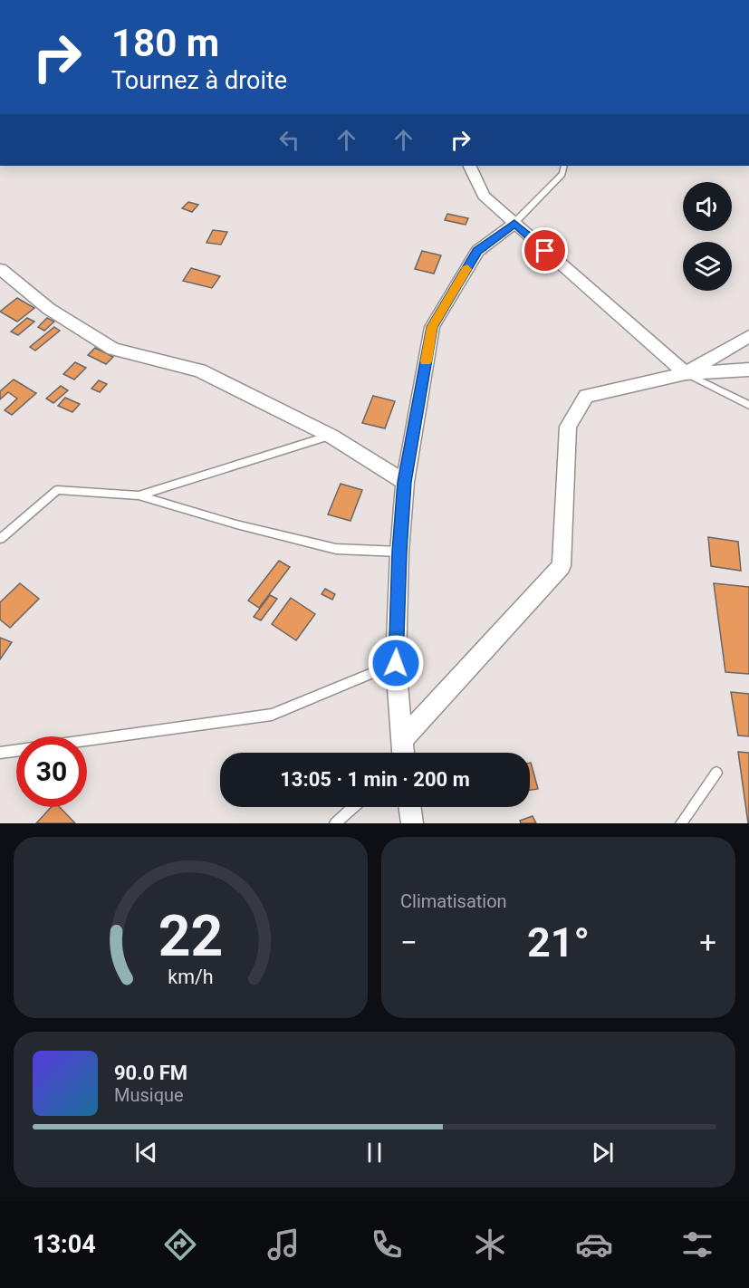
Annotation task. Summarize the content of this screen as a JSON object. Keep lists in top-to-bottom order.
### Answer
{
  "page": {
    "turn": ["180 m", "Tournez à droite"],
    "limit": "30",
    "trip": "13:05 · 1 min · 200 m",
    "tile": "Climatisation",
    "heat": ["−", "21°", "+"],
    "song": ["90.0 FM", "Musique"],
    "tabs": "13:04",
    "gauge": ["22", "km/h"]
  }
}
